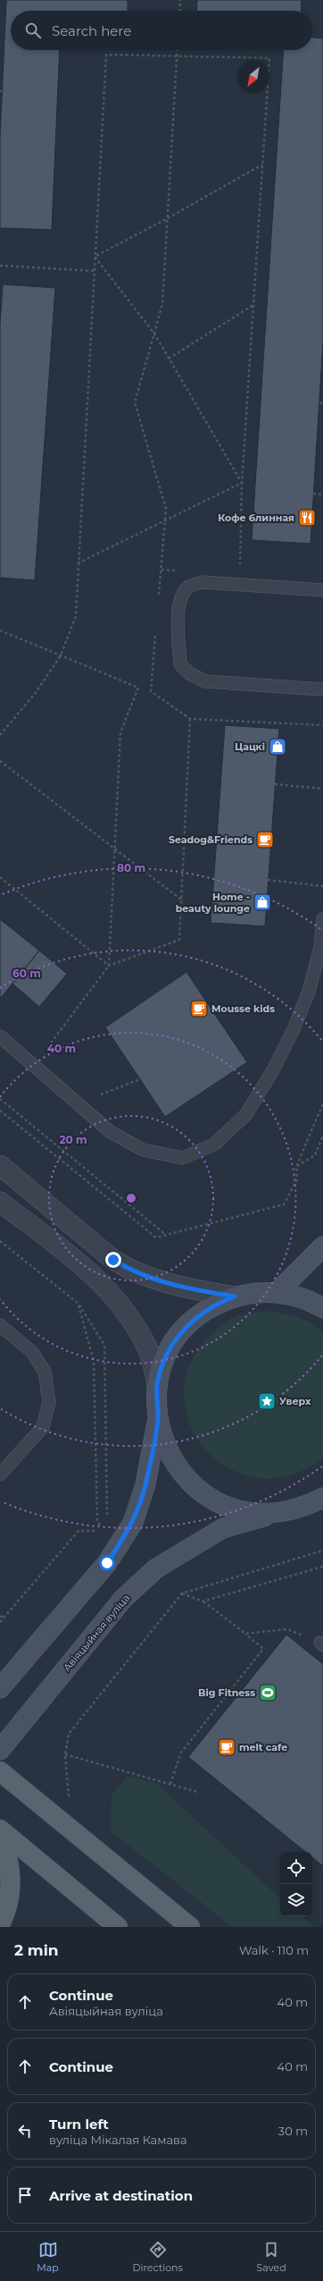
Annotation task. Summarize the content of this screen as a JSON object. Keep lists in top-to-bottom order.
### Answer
{
  "streets": {
    "main road": ["Авіяцыйная вуліца"]
  },
  "places": {
    "restaurant": ["Кофе блинная"],
    "shop": ["Цацкi", "Home - beauty lounge"],
    "cafe": ["Seadog&Friends", "Mousse kids", "melt cafe"],
    "place": ["Уверх"],
    "sports": ["Big Fitness"]
  },
  "north": "bottom left",
  "page": {
    "search": "Search here",
    "heading": ["2 min", "Walk · 110 m"],
    "list": [
      ["Continue", "Авіяцыйная вуліца", "40 m"],
      ["Continue", "40 m"],
      ["Turn left", "вуліца Мікалая Камава", "30 m"],
      "Arrive at destination"
    ],
    "nav": ["Map", "Directions", "Saved"]
  },
  "rings": [
    "80 m",
    "60 m",
    "40 m",
    "20 m"
  ]
}
